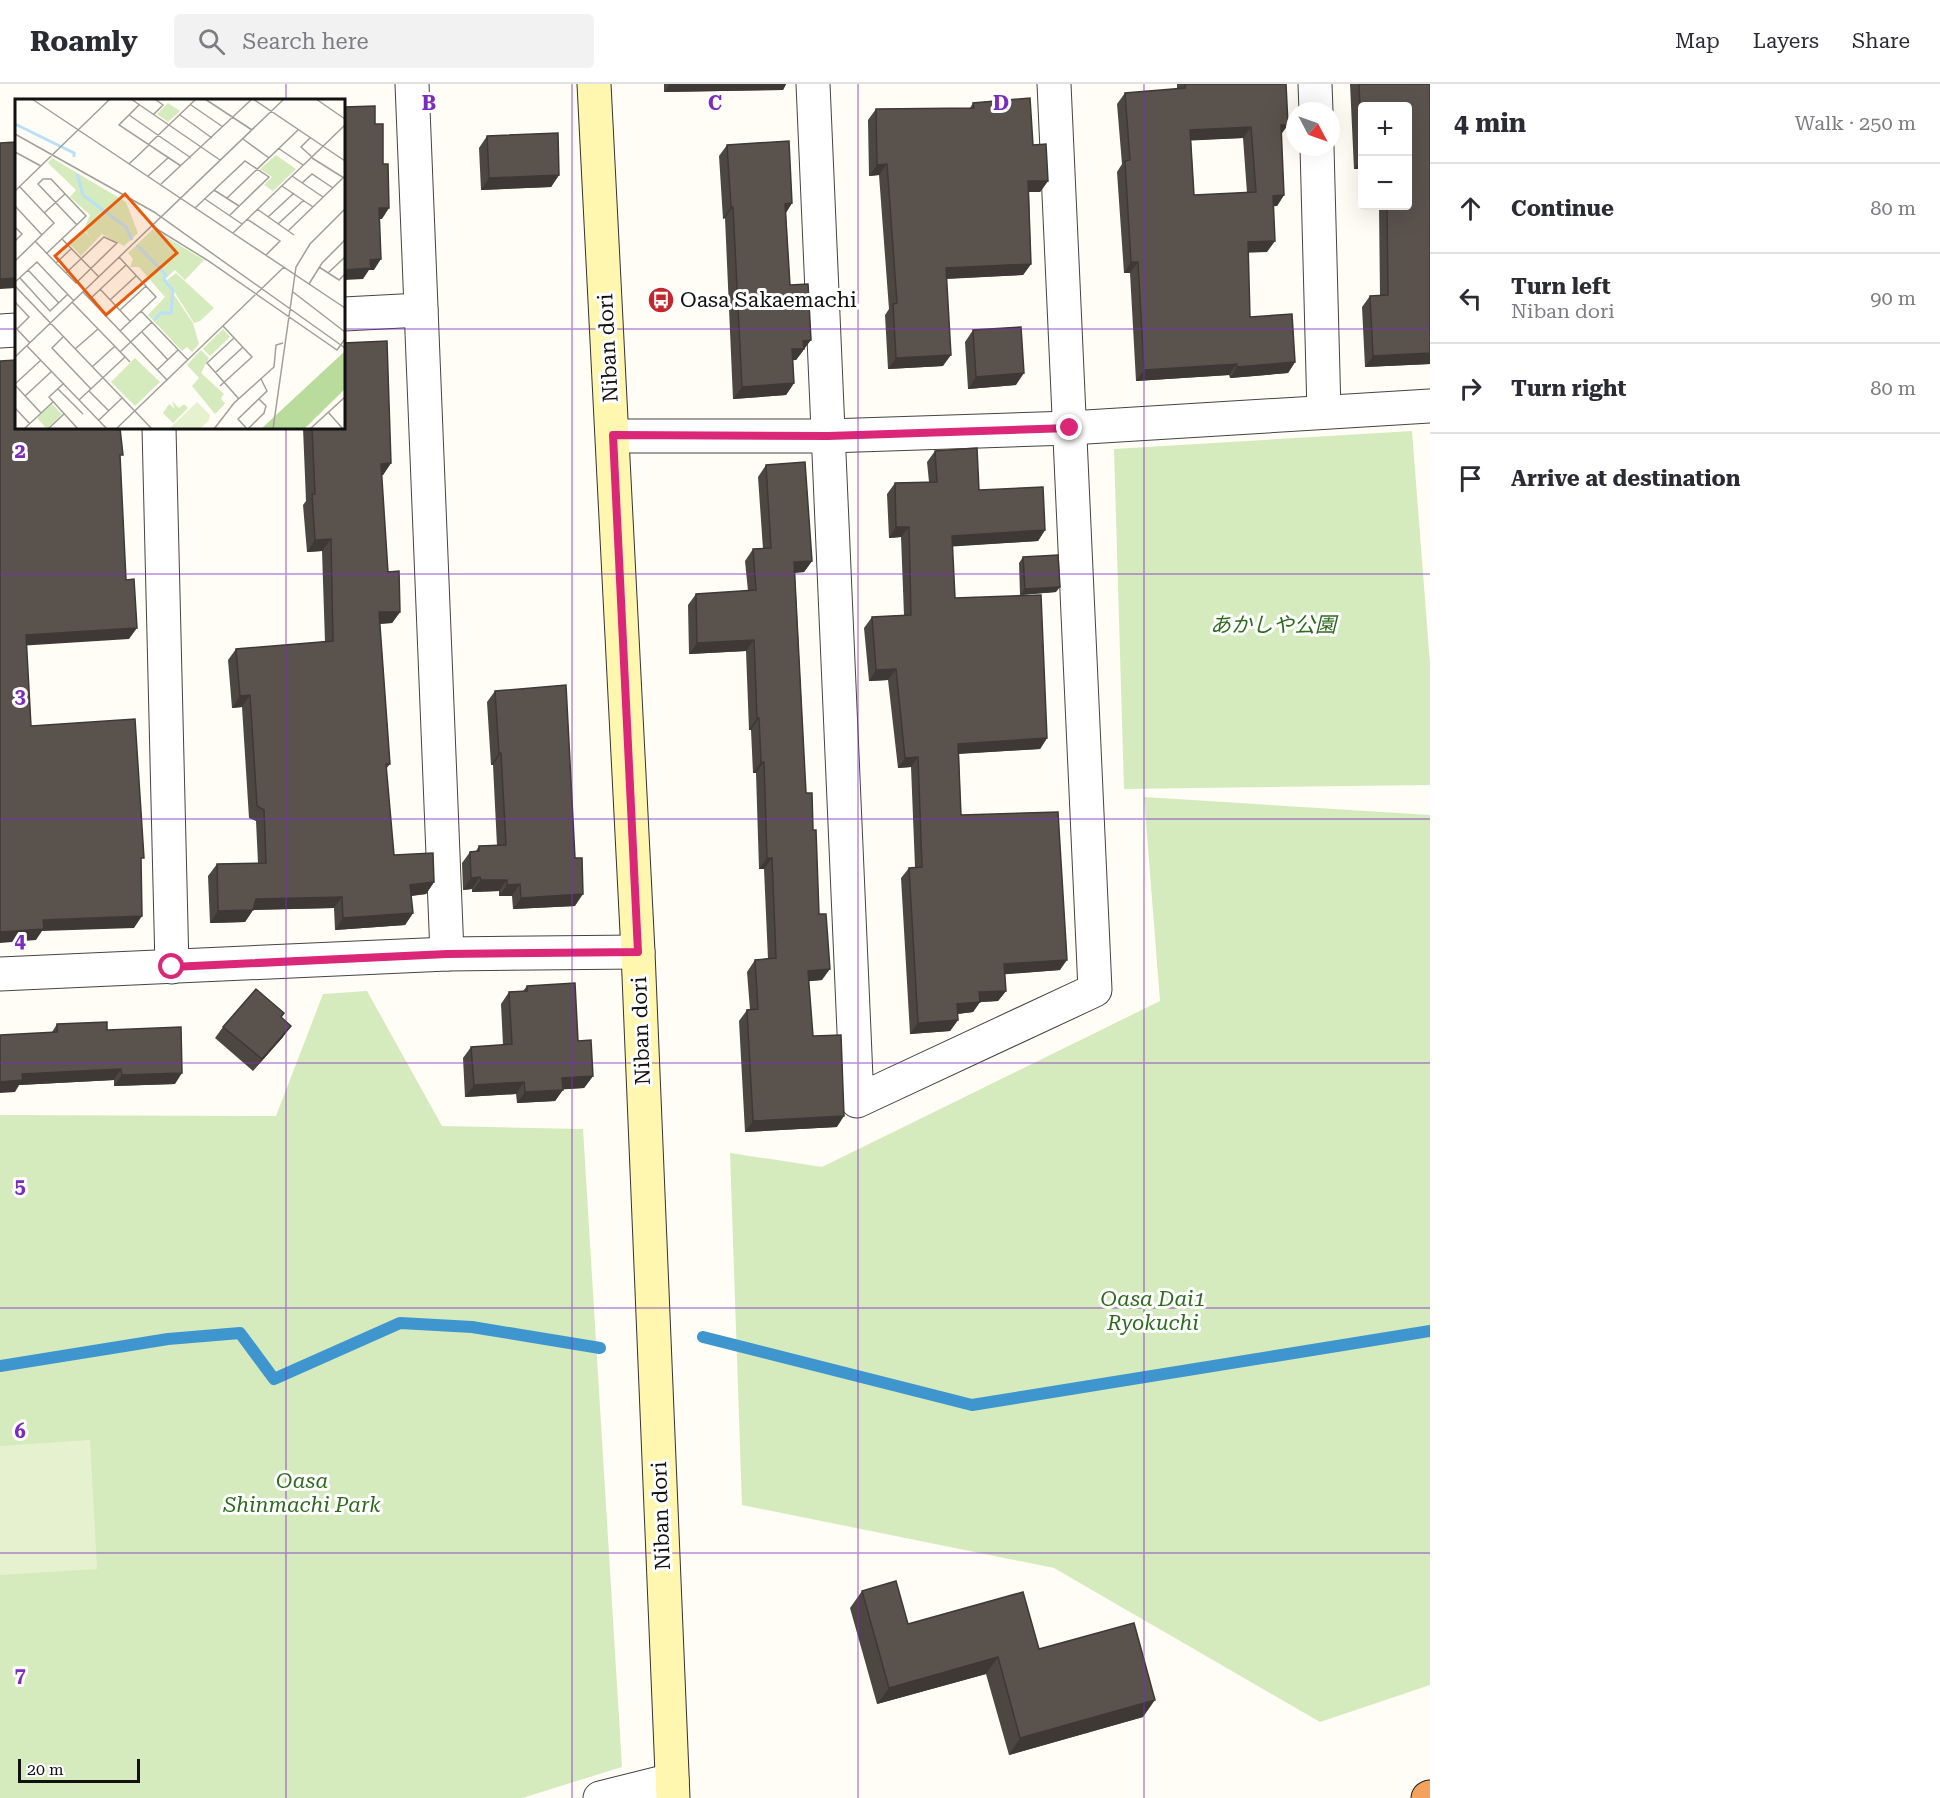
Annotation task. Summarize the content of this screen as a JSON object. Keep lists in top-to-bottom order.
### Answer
{
  "streets": {
    "main road": ["Niban dori"]
  },
  "parks": ["あかしや公園", "Oasa Dai1 Ryokuchi", "Oasa Shinmachi Park"],
  "places": {
    "bus stop": ["Oasa Sakaemachi"]
  },
  "scale_bar": "20 m",
  "north": "bottom right",
  "page": {
    "header": "Roamly",
    "search": "Search here",
    "nav": ["Map", "Layers", "Share"],
    "heading": ["4 min", "Walk · 250 m"],
    "map_buttons": ["+", "−"],
    "list": [
      ["Continue", "80 m"],
      ["Turn left", "Niban dori", "90 m"],
      ["Turn right", "80 m"],
      "Arrive at destination"
    ],
    "scale": "20 m"
  },
  "grid": {
    "columns": ["B", "C", "D"],
    "rows": [
      "2",
      "3",
      "4",
      "5",
      "6",
      "7"
    ]
  }
}
